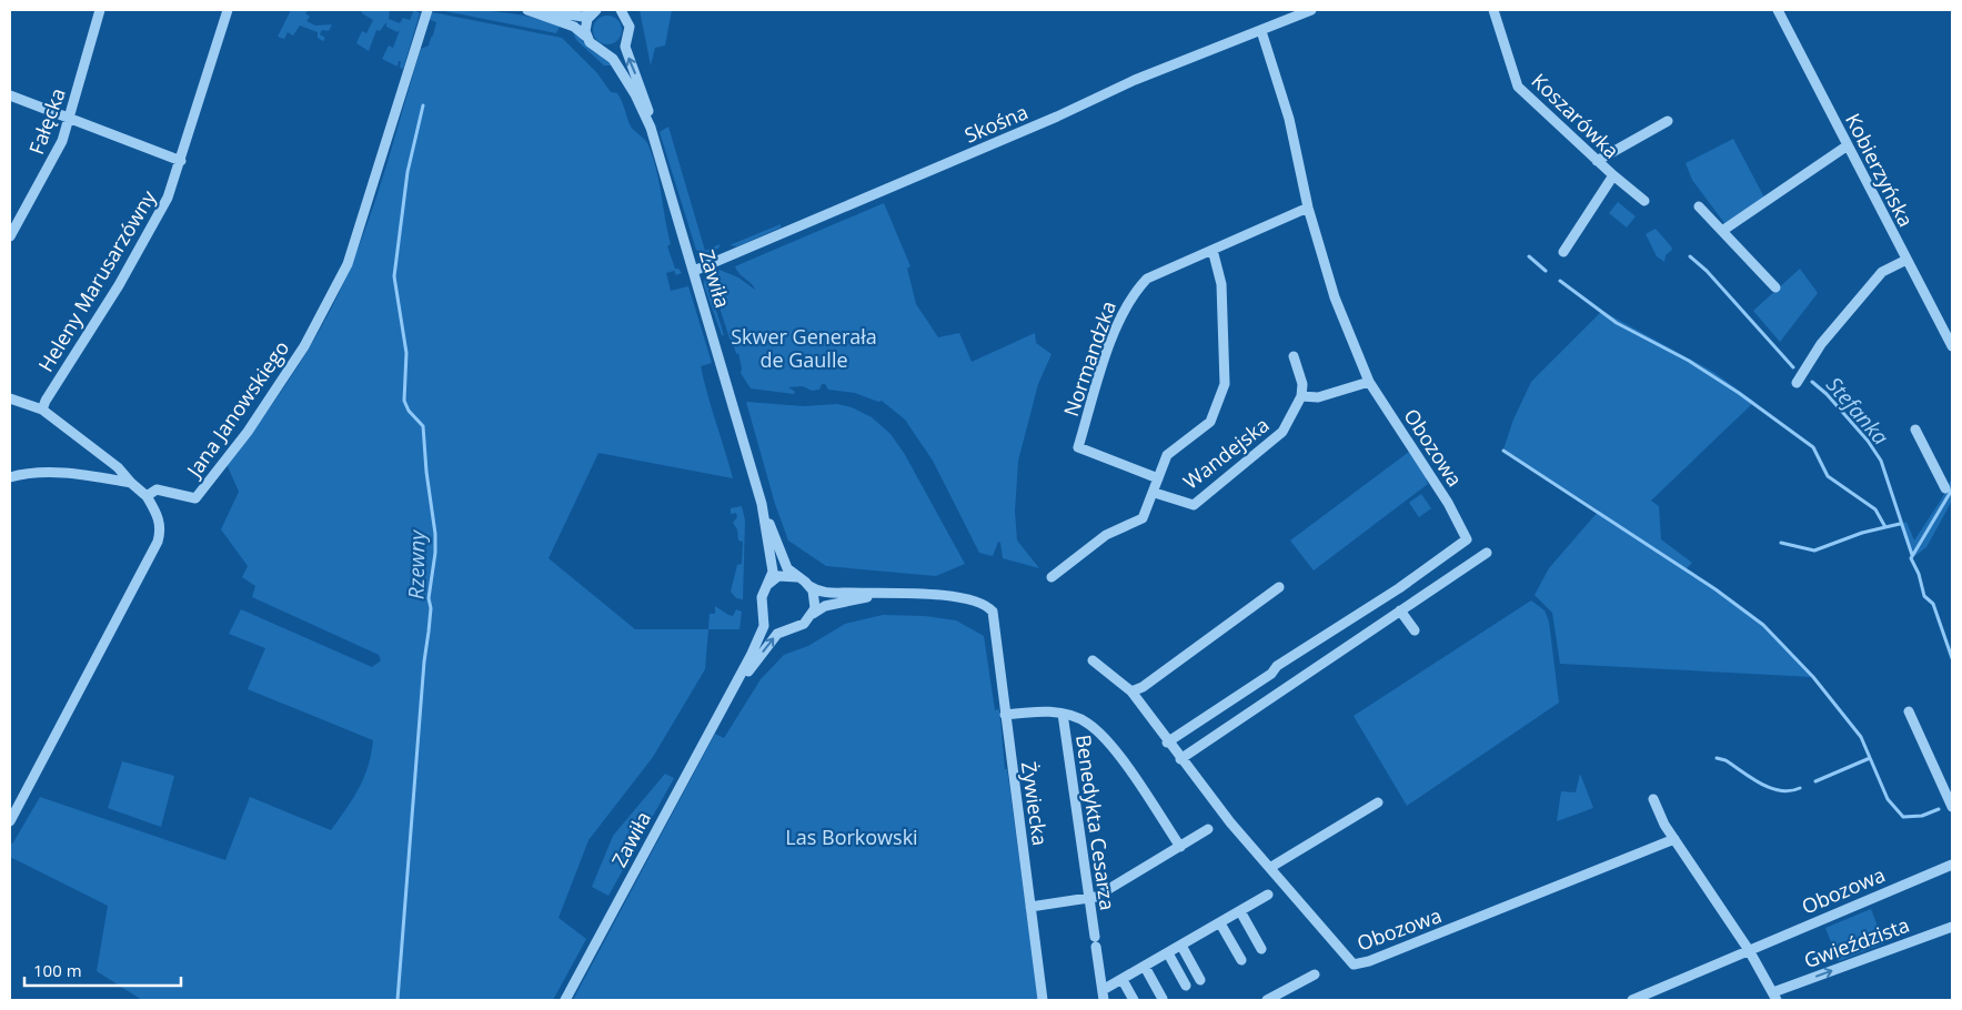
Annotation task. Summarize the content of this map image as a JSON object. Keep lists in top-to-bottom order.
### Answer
{
  "streets": {
    "street": [
      "Koszarówka",
      "Fałęcka",
      "Skośna",
      "Kobierzyńska",
      "Zawiła",
      "Heleny Marusarzówny",
      "Normandzka",
      "Jana Janowskiego",
      "Obozowa",
      "Wandejska",
      "Żywiecka",
      "Benedykta Cesarza",
      "Gwieździsta"
    ]
  },
  "crossings": [
    ["Skośna", "Zawiła"],
    ["Skośna", "Obozowa"],
    ["Zawiła", "Żywiecka"],
    ["Normandzka", "Obozowa"]
  ],
  "one_way": ["Gwieździsta"],
  "water": ["Stefanka", "Rzewny"],
  "parks": ["Skwer Generała de Gaulle", "Las Borkowski"],
  "scale_bar": "100 m"
}
